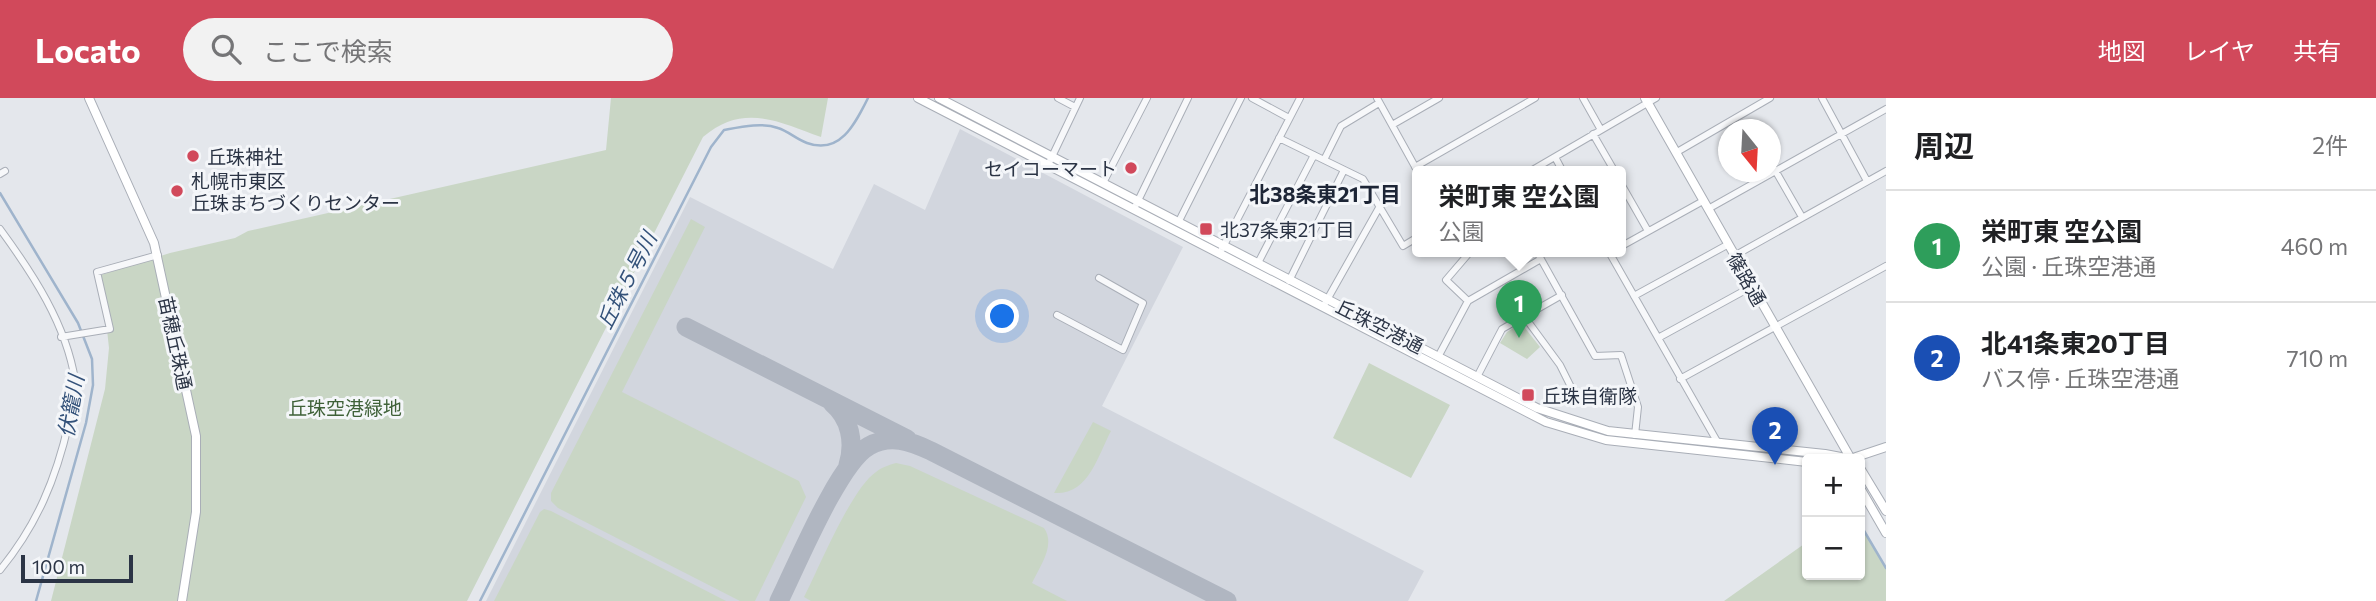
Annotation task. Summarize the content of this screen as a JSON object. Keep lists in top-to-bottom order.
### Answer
{
  "streets": {
    "main road": ["篠路通", "丘珠空港通", "苗穂丘珠通"]
  },
  "districts": ["北38条東21丁目"],
  "water": ["丘珠５号川", "伏籠川"],
  "parks": ["丘珠空港緑地"],
  "places": {
    "other": ["丘珠神社", "セイコーマート", "札幌市東区 丘珠まちづくりセンター"],
    "transit": ["北37条東21丁目", "丘珠自衛隊"]
  },
  "scale_bar": "100 m",
  "north": "bottom",
  "page": {
    "header": "Locato",
    "search": "ここで検索",
    "nav": ["地図", "レイヤ", "共有"],
    "heading": ["周辺", "2件"],
    "popup": ["栄町東 空公園", "公園"],
    "list": [
      {
        "mark": "1",
        "name": "栄町東 空公園",
        "note": "公園 · 丘珠空港通",
        "value": "460 m"
      },
      {
        "mark": "2",
        "name": "北41条東20丁目",
        "note": "バス停 · 丘珠空港通",
        "value": "710 m"
      }
    ],
    "pins": ["1", "2"],
    "map_buttons": ["+", "−"],
    "scale": "100 m"
  }
}
